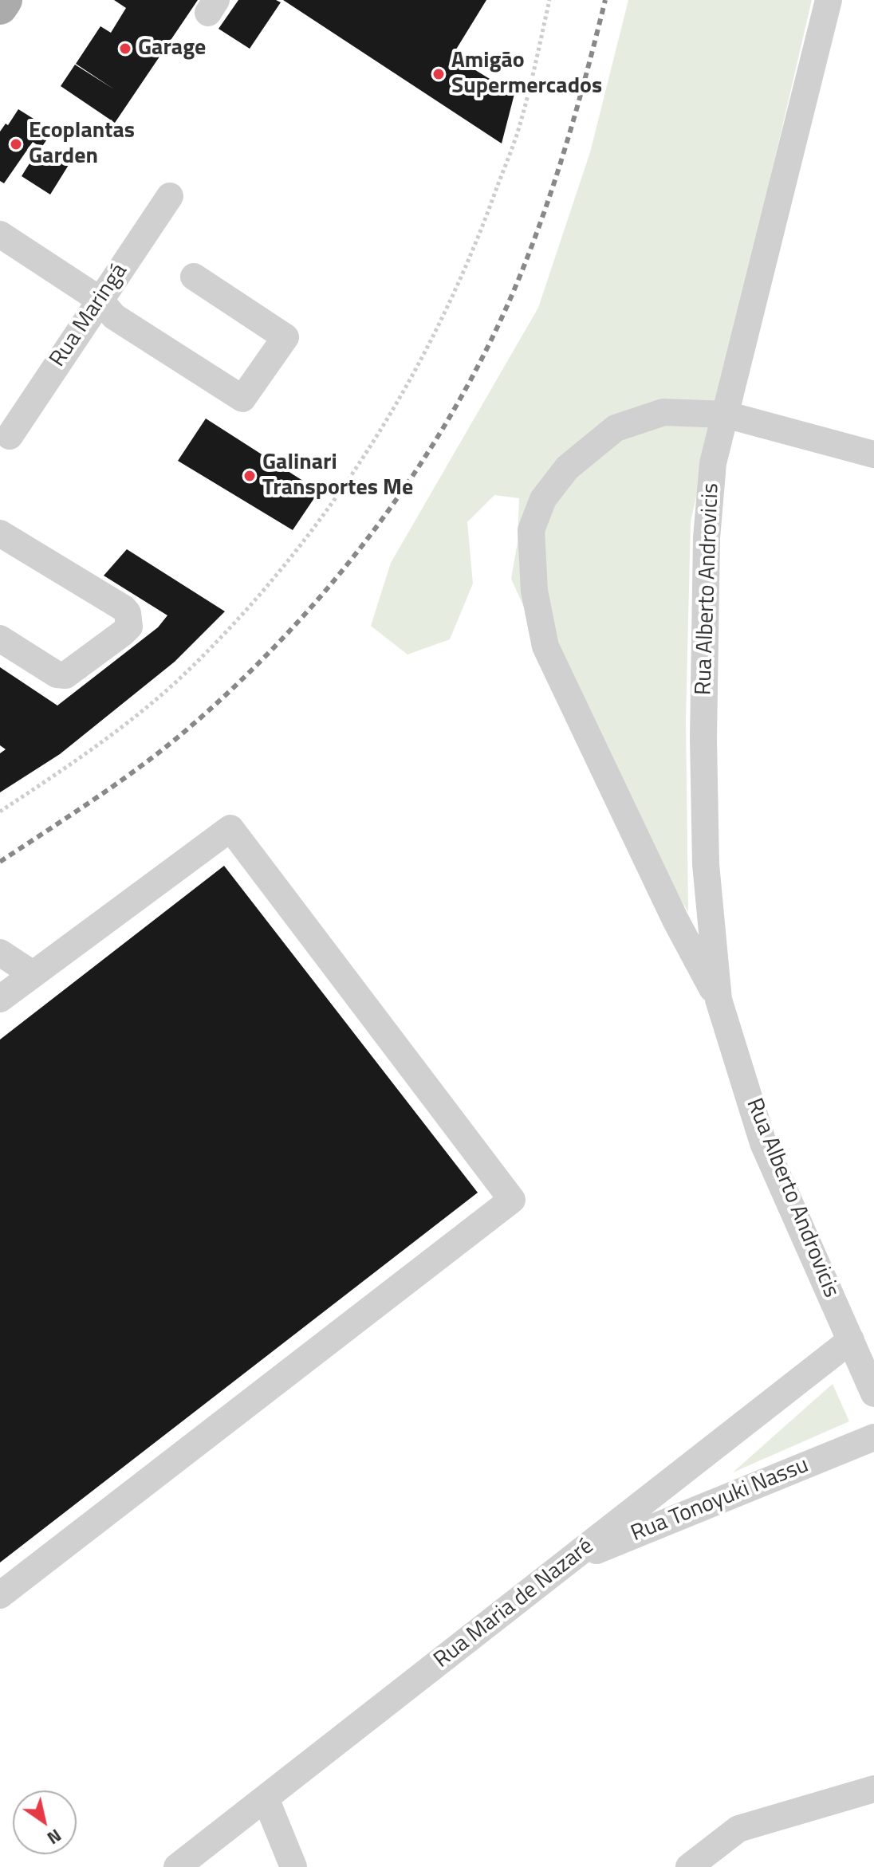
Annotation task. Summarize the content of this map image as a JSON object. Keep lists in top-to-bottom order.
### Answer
{
  "streets": {
    "street": [
      "Rua Maringá",
      "Rua Alberto Androvicis",
      "Rua Tonoyuki Nassu",
      "Rua Maria de Nazaré"
    ]
  },
  "crossings": [
    ["Rua Alberto Androvicis", "Rua Maria de Nazaré"],
    ["Rua Tonoyuki Nassu", "Rua Maria de Nazaré"]
  ],
  "places": [
    "Garage",
    "Amigão Supermercados",
    "Ecoplantas Garden",
    "Galinari Transportes Me"
  ],
  "north": "bottom right"
}
